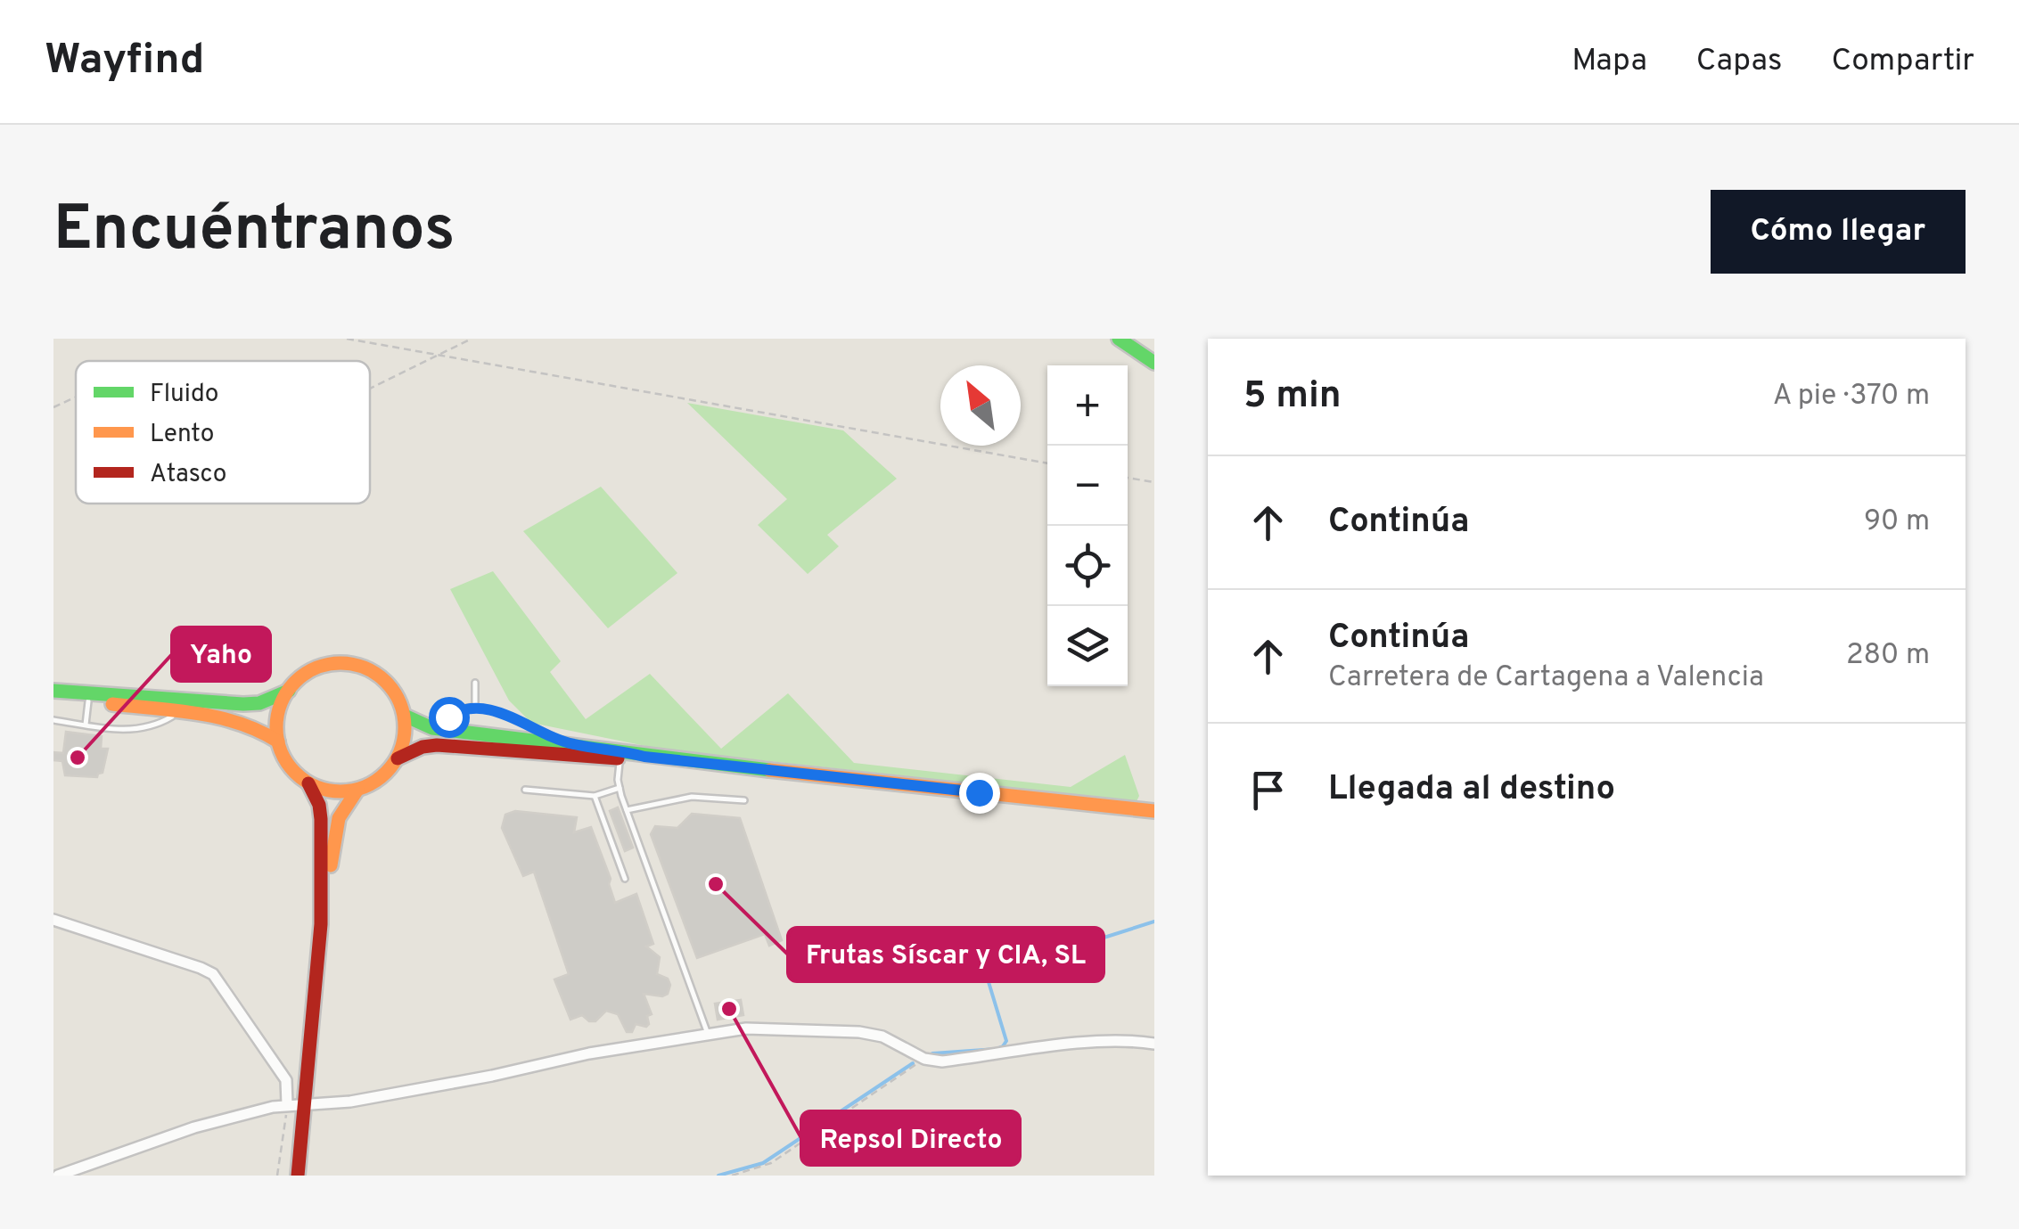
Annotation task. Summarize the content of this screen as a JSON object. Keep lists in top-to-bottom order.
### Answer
{
  "places": ["Yaho", "Frutas Síscar y CIA, SL", "Repsol Directo"],
  "legend": ["Fluido", "Lento", "Atasco"],
  "north": "top left",
  "page": {
    "header": "Wayfind",
    "nav": ["Mapa", "Capas", "Compartir"],
    "buttons": "Cómo llegar",
    "title": "Encuéntranos",
    "heading": ["5 min", "A pie · 370 m"],
    "map_buttons": ["+", "−"],
    "list": [
      ["Continúa", "90 m"],
      ["Continúa", "Carretera de Cartagena a Valencia", "280 m"],
      "Llegada al destino"
    ]
  }
}
